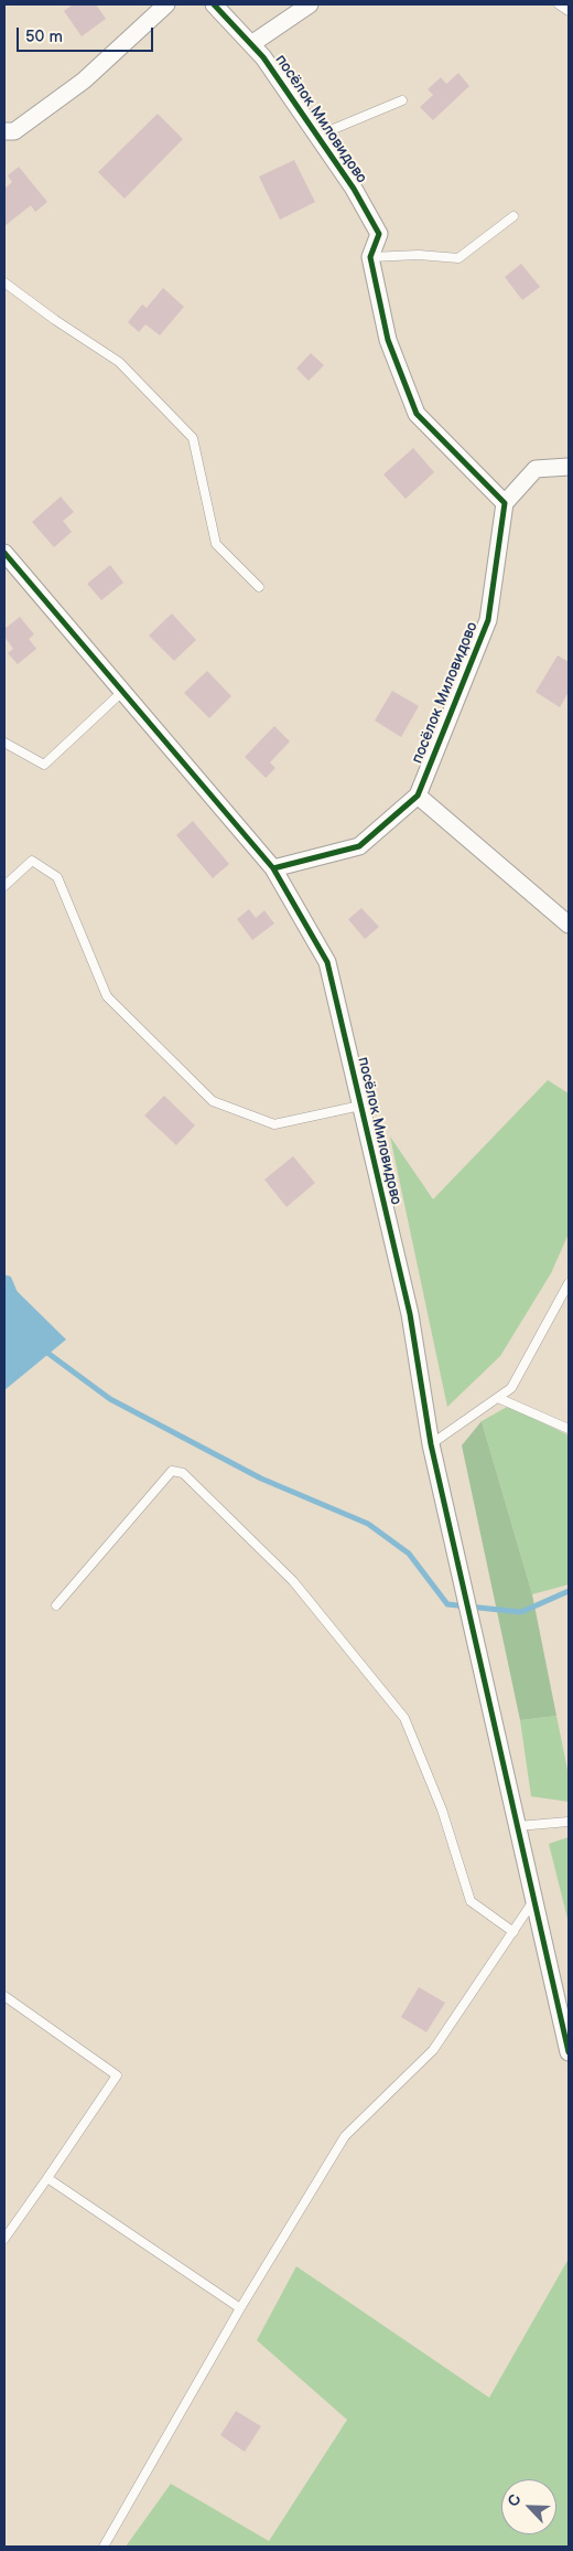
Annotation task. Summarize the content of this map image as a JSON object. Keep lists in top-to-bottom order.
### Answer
{
  "streets": {
    "street": ["посёлок Миловидово"]
  },
  "scale_bar": "50 m",
  "north": "top left"
}
